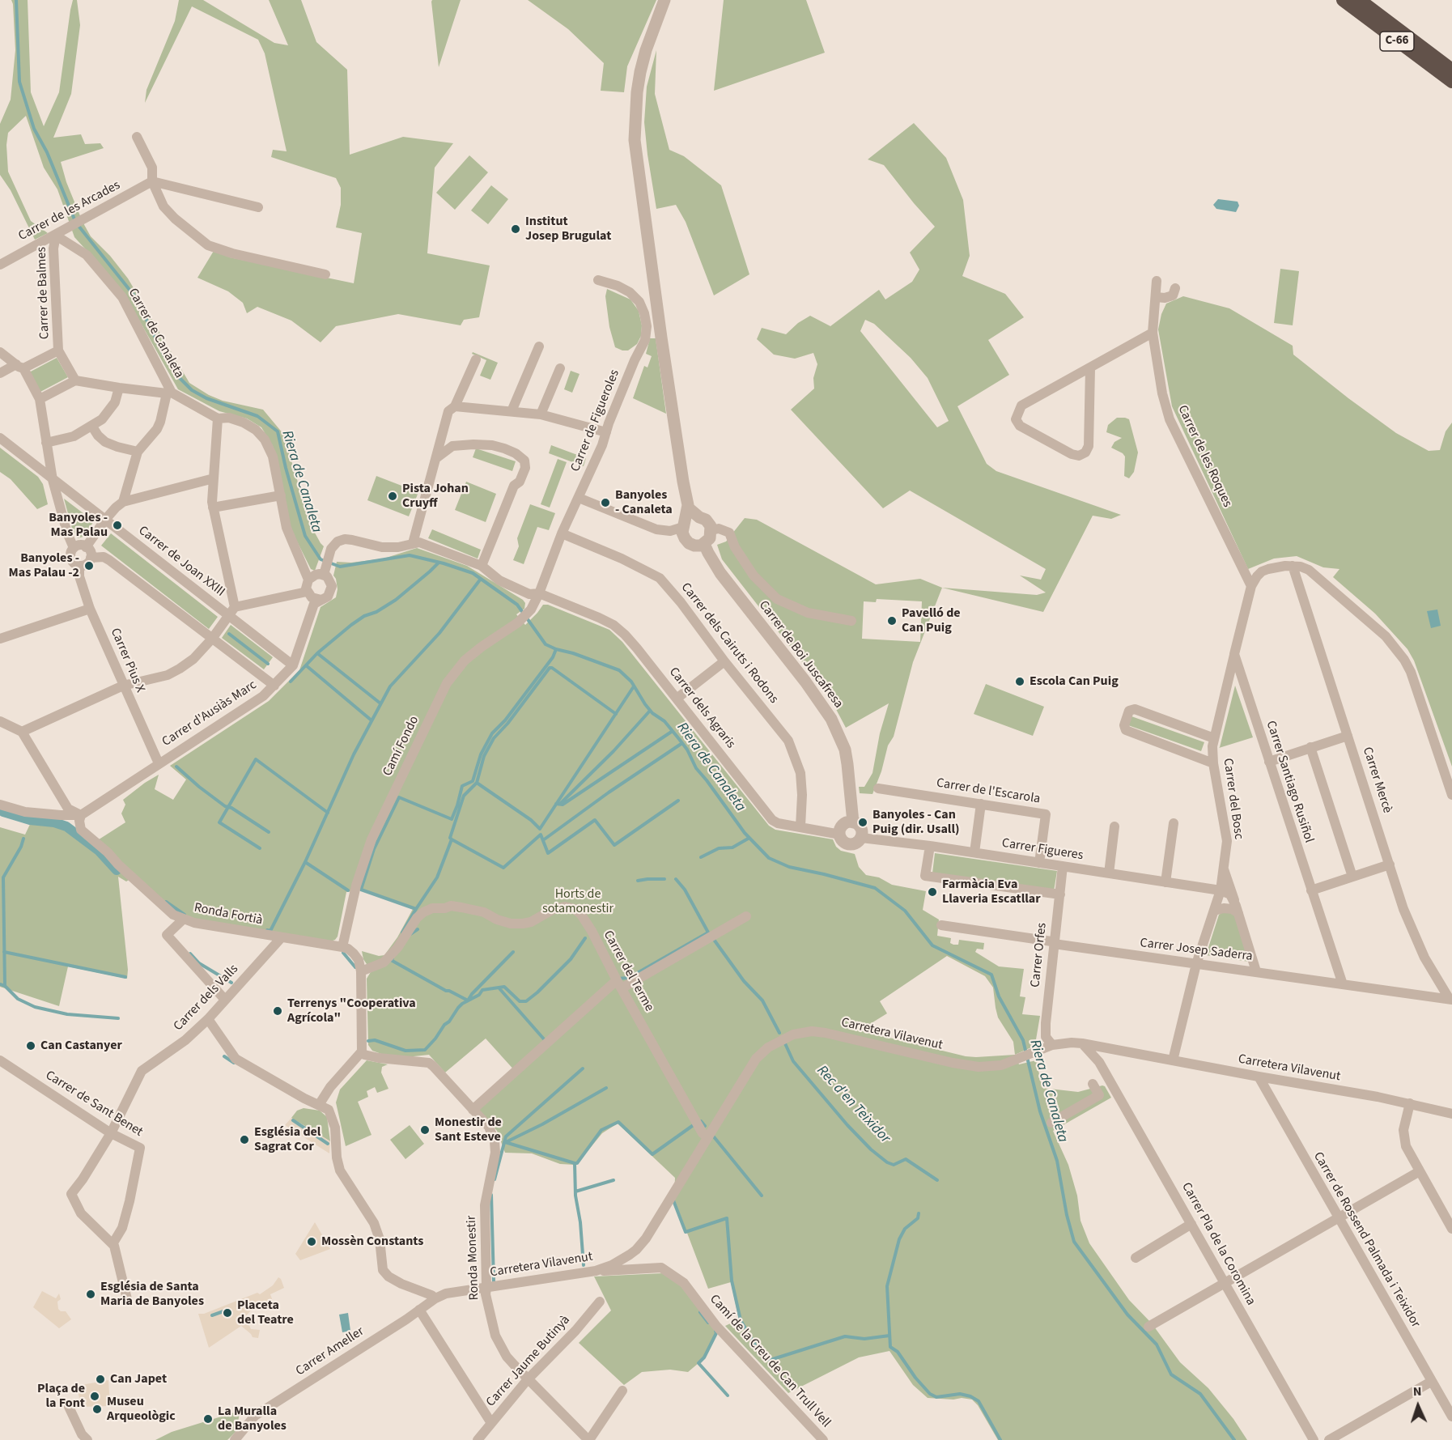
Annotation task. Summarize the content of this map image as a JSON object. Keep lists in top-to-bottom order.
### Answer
{
  "streets": {
    "highway": ["C-66"],
    "street": [
      "Carrer de les Arcades",
      "Carrer de Balmes",
      "Carrer de Canaleta",
      "Carrer de Figueroles",
      "Carrer de les Roques",
      "Carrer de Joan XXIII",
      "Carrer dels Cairuts i Rodons",
      "Carrer de Boi Juscafresa",
      "Carrer Pius X",
      "Carrer dels Agraris",
      "Carrer d'Ausiàs Marc",
      "Camí Fondo",
      "Carrer Mercè",
      "Carrer Santiago Rusiñol",
      "Carrer de l'Escarola",
      "Carrer del Bosc",
      "Carrer Figueres",
      "Ronda Fortià",
      "Carrer Josep Saderra",
      "Carrer Orfes",
      "Carrer del Terme",
      "Carrer dels Valls",
      "Carretera Vilavenut",
      "Carrer de Sant Benet",
      "Carrer de Rossend Palmada i Teixidor",
      "Carrer Pla de la Coromina",
      "Ronda Monestir",
      "Carrer Ameller",
      "Carrer Jaume Butinyà",
      "Camí de la Creu de Can Trull Vell"
    ]
  },
  "crossings": [
    ["Carrer de les Arcades", "Carrer de Balmes"],
    ["Carrer de les Arcades", "Carrer de Canaleta"],
    ["Carrer de Balmes", "Carrer de Canaleta"],
    ["Carrer de Canaleta", "Carrer d'Ausiàs Marc"],
    ["Carrer de Figueroles", "Carrer dels Cairuts i Rodons"],
    ["Carrer de Figueroles", "Carrer dels Agraris"],
    ["Carrer de Figueroles", "Camí Fondo"],
    ["Carrer de Joan XXIII", "Carrer d'Ausiàs Marc"],
    ["Carrer dels Cairuts i Rodons", "Carrer dels Agraris"],
    ["Carrer de Boi Juscafresa", "Carrer dels Agraris"],
    ["Carrer de Boi Juscafresa", "Carrer Figueres"],
    ["Carrer Pius X", "Carrer d'Ausiàs Marc"],
    ["Carrer dels Agraris", "Camí Fondo"],
    ["Carrer dels Agraris", "Carrer Figueres"],
    ["Carrer d'Ausiàs Marc", "Ronda Fortià"],
    ["Camí Fondo", "Ronda Fortià"],
    ["Camí Fondo", "Carrer del Terme"],
    ["Camí Fondo", "Carrer dels Valls"],
    ["Camí Fondo", "Ronda Monestir"],
    ["Carrer Mercè", "Carrer Josep Saderra"],
    ["Carrer Santiago Rusiñol", "Carrer del Bosc"],
    ["Carrer Santiago Rusiñol", "Carrer Josep Saderra"],
    ["Carrer de l'Escarola", "Carrer Figueres"],
    ["Carrer del Bosc", "Carrer Figueres"],
    ["Carrer del Bosc", "Carrer Josep Saderra"],
    ["Carrer del Bosc", "Carretera Vilavenut"],
    ["Carrer Figueres", "Carrer Orfes"],
    ["Ronda Fortià", "Carrer del Terme"],
    ["Ronda Fortià", "Carrer dels Valls"],
    ["Ronda Fortià", "Ronda Monestir"],
    ["Carrer Josep Saderra", "Carrer Orfes"],
    ["Carrer Orfes", "Carretera Vilavenut"],
    ["Carrer del Terme", "Carrer dels Valls"],
    ["Carrer del Terme", "Carretera Vilavenut"],
    ["Carrer del Terme", "Ronda Monestir"],
    ["Carrer dels Valls", "Carrer de Sant Benet"],
    ["Carrer dels Valls", "Ronda Monestir"],
    ["Carretera Vilavenut", "Carrer de Rossend Palmada i Teixidor"],
    ["Carretera Vilavenut", "Carrer Pla de la Coromina"],
    ["Carretera Vilavenut", "Ronda Monestir"],
    ["Carretera Vilavenut", "Carrer Ameller"],
    ["Carretera Vilavenut", "Camí de la Creu de Can Trull Vell"],
    ["Ronda Monestir", "Carrer Jaume Butinyà"]
  ],
  "water": ["Riera de Canaleta", "Rec d'en Teixidor"],
  "parks": ["Horts de sotamonestir"],
  "places": [
    "Institut Josep Brugulat",
    "Pista Johan Cruyff",
    "Banyoles - Canaleta",
    "Banyoles - Mas Palau",
    "Banyoles - Mas Palau -2",
    "Pavelló de Can Puig",
    "Escola Can Puig",
    "Banyoles - Can Puig (dir. Usall)",
    "Farmàcia Eva Llaveria Escatllar",
    "Terrenys \"Cooperativa Agrícola\"",
    "Can Castanyer",
    "Monestir de Sant Esteve",
    "Església del Sagrat Cor",
    "Mossèn Constants",
    "Església de Santa Maria de Banyoles",
    "Placeta del Teatre",
    "Can Japet",
    "Plaça de la Font",
    "Museu Arqueològic",
    "La Muralla de Banyoles"
  ],
  "north": "top"
}
